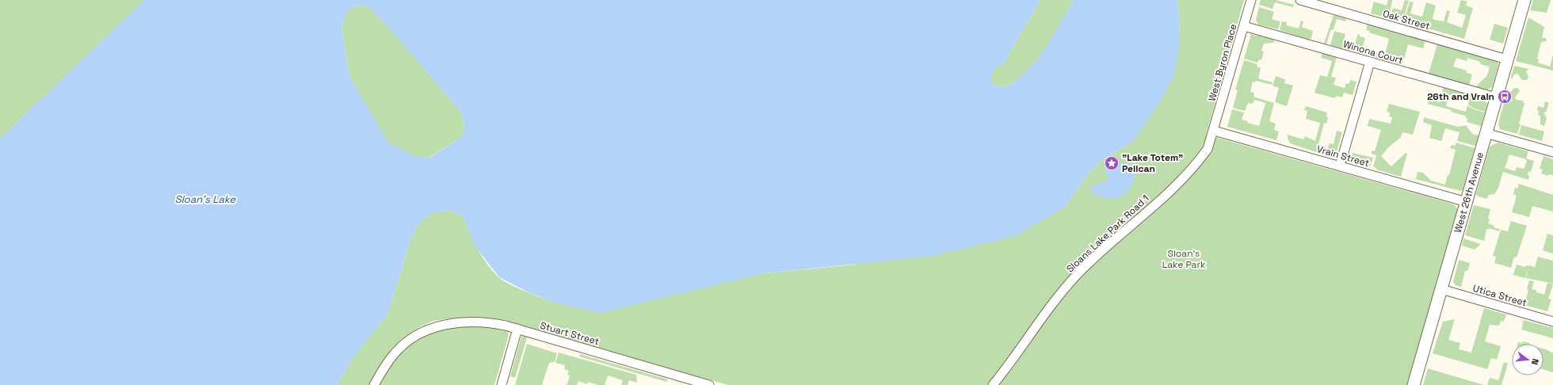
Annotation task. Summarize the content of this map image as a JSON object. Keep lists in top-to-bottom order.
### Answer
{
  "streets": {
    "street": [
      "Oak Street",
      "Winona Court",
      "West Byron Place",
      "Vrain Street",
      "West 26th Avenue",
      "Sloans Lake Park Road 1",
      "Utica Street",
      "Stuart Street"
    ]
  },
  "crossings": [
    ["Oak Street", "West 26th Avenue"],
    ["Winona Court", "West Byron Place"],
    ["Winona Court", "West 26th Avenue"],
    ["West Byron Place", "Vrain Street"],
    ["West Byron Place", "Sloans Lake Park Road 1"],
    ["Vrain Street", "West 26th Avenue"],
    ["Vrain Street", "Sloans Lake Park Road 1"],
    ["West 26th Avenue", "Utica Street"]
  ],
  "water": ["Sloan's Lake"],
  "parks": ["Sloan's Lake Park"],
  "places": {
    "bus stop": ["26th and Vrain"],
    "place": ["\"Lake Totem\" Pelican"]
  },
  "north": "right"
}
